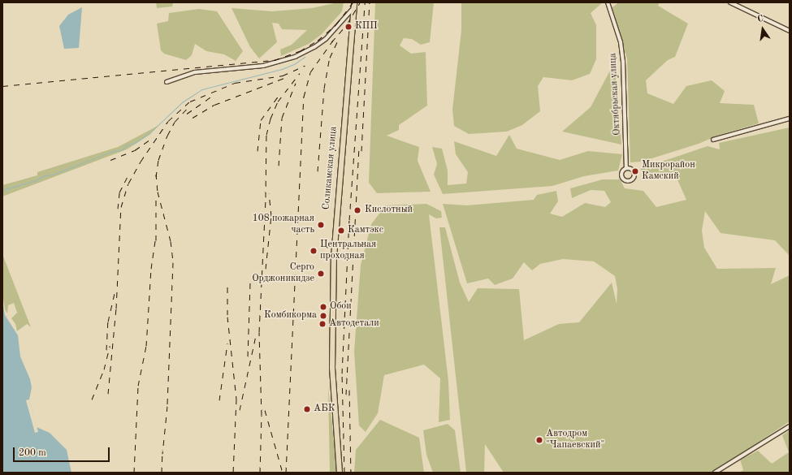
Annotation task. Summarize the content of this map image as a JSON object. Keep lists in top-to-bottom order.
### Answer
{
  "streets": {
    "main road": ["Соликамская улица"],
    "street": ["Октябрьская улица"]
  },
  "places": [
    "КПП",
    "Микрорайон Камский",
    "Кислотный",
    "108 пожарная часть",
    "Камтэкс",
    "Центральная проходная",
    "Серго Орджоникидзе",
    "Обои",
    "Комбикорма",
    "Автодетали",
    "АБК",
    "Автодром \"Чапаевский\""
  ],
  "scale_bar": "200 m",
  "north": "top"
}
